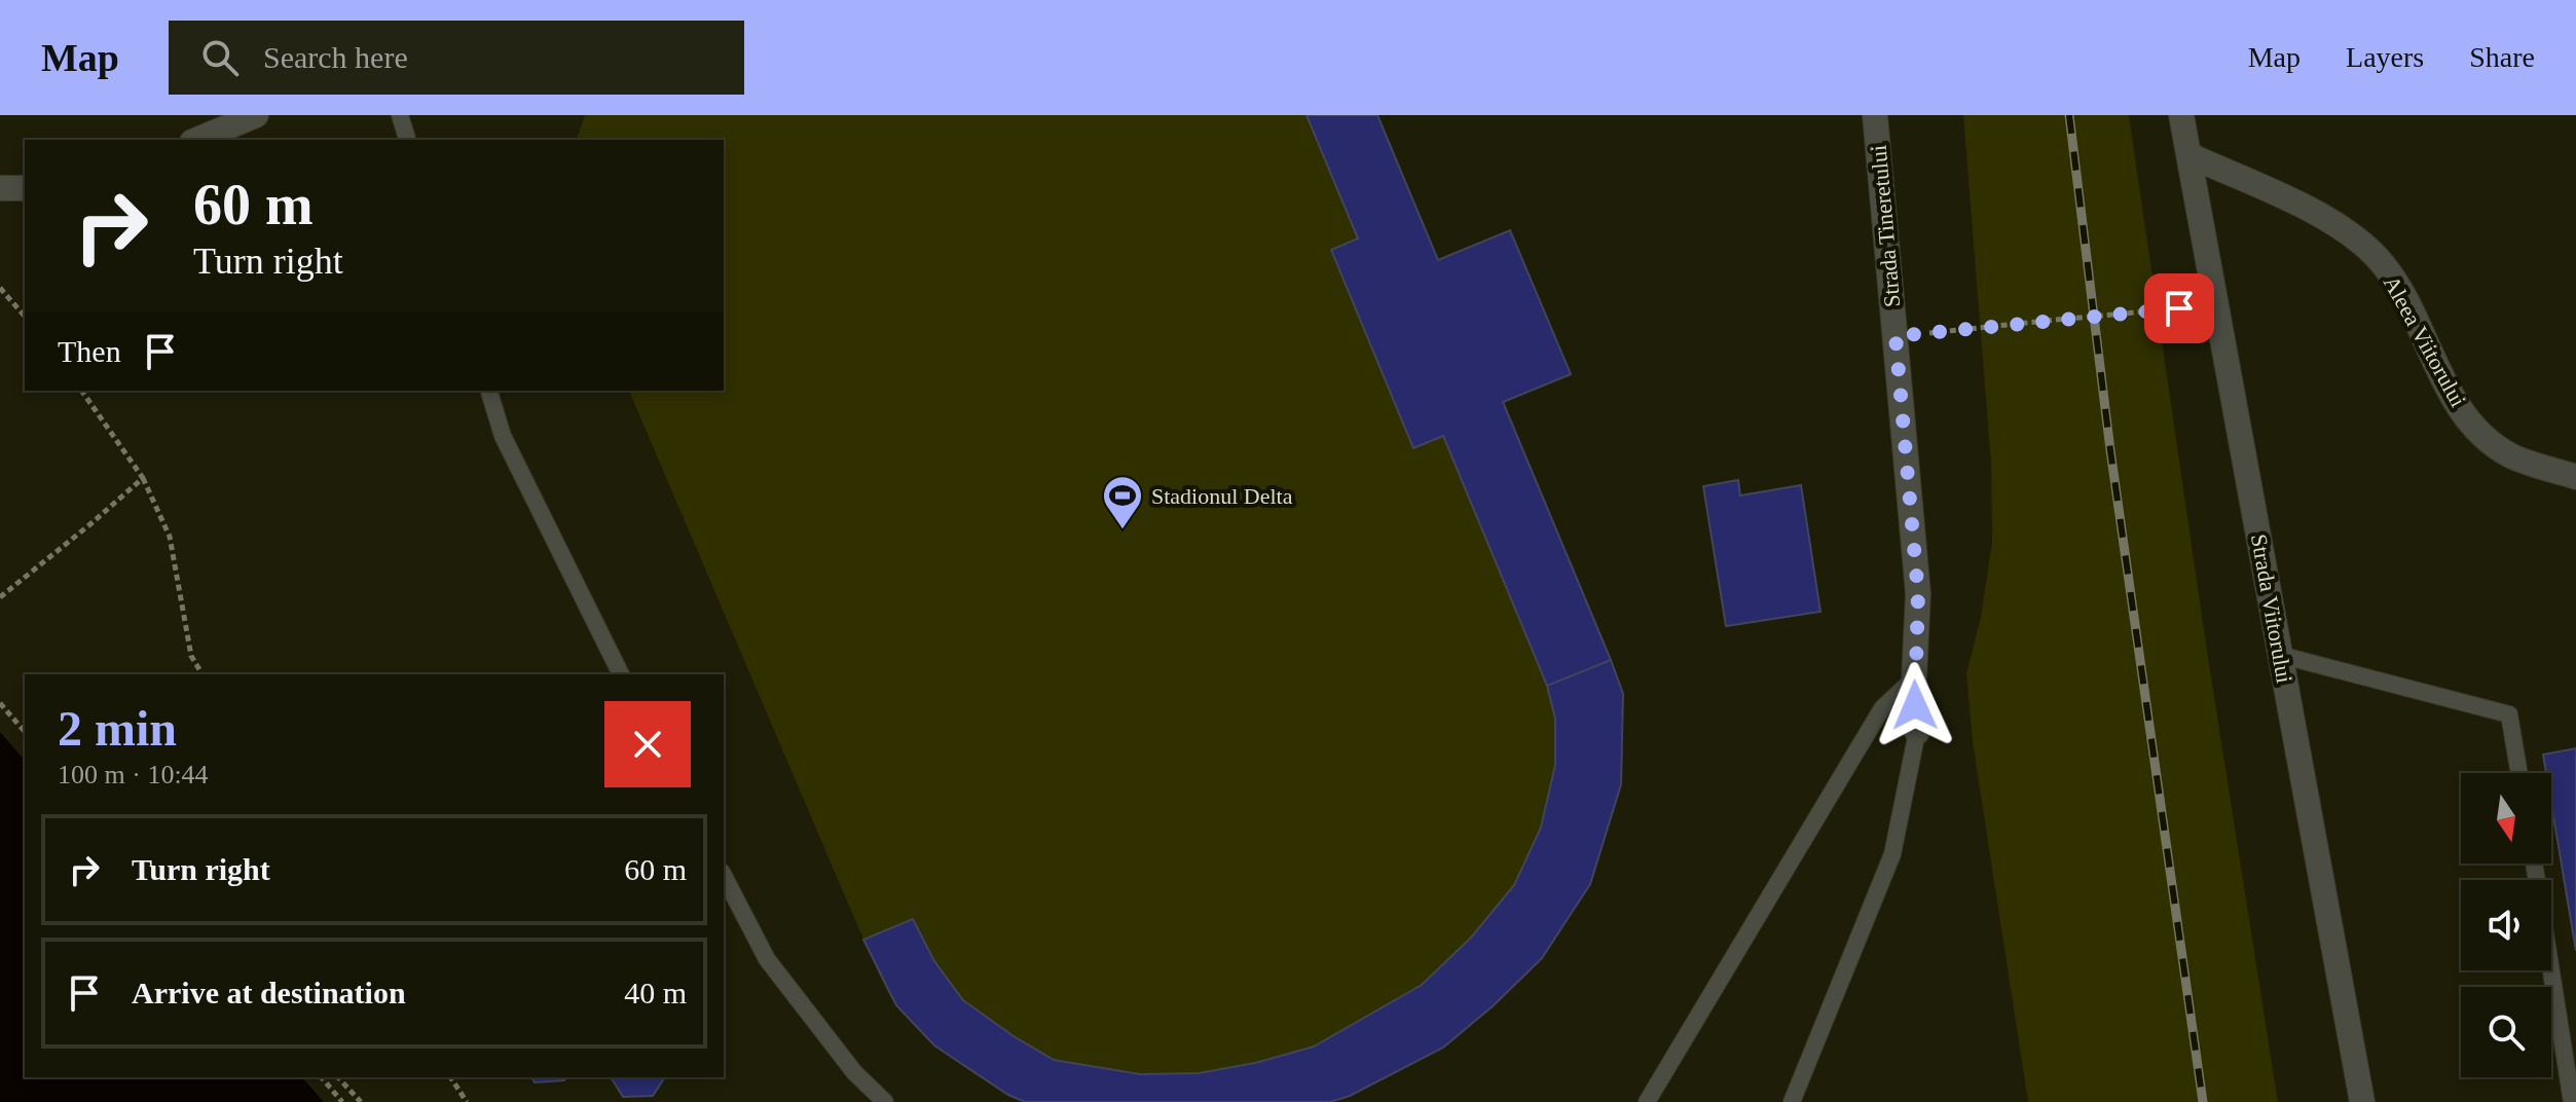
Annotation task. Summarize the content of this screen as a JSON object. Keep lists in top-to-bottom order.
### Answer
{
  "streets": {
    "street": ["Strada Tineretului", "Aleea Viitorului", "Strada Viitorului"]
  },
  "crossings": [
    ["Aleea Viitorului", "Strada Viitorului"]
  ],
  "places": {
    "sports": ["Stadionul Delta"]
  },
  "north": "bottom",
  "page": {
    "header": "Map",
    "search": "Search here",
    "nav": ["Map", "Layers", "Share"],
    "turn": ["60 m", "Turn right"],
    "then": "Then",
    "heading": ["2 min", "100 m · 10:44"],
    "list": [
      {
        "name": "Turn right",
        "value": "60 m"
      },
      {
        "name": "Arrive at destination",
        "value": "40 m"
      }
    ]
  }
}
